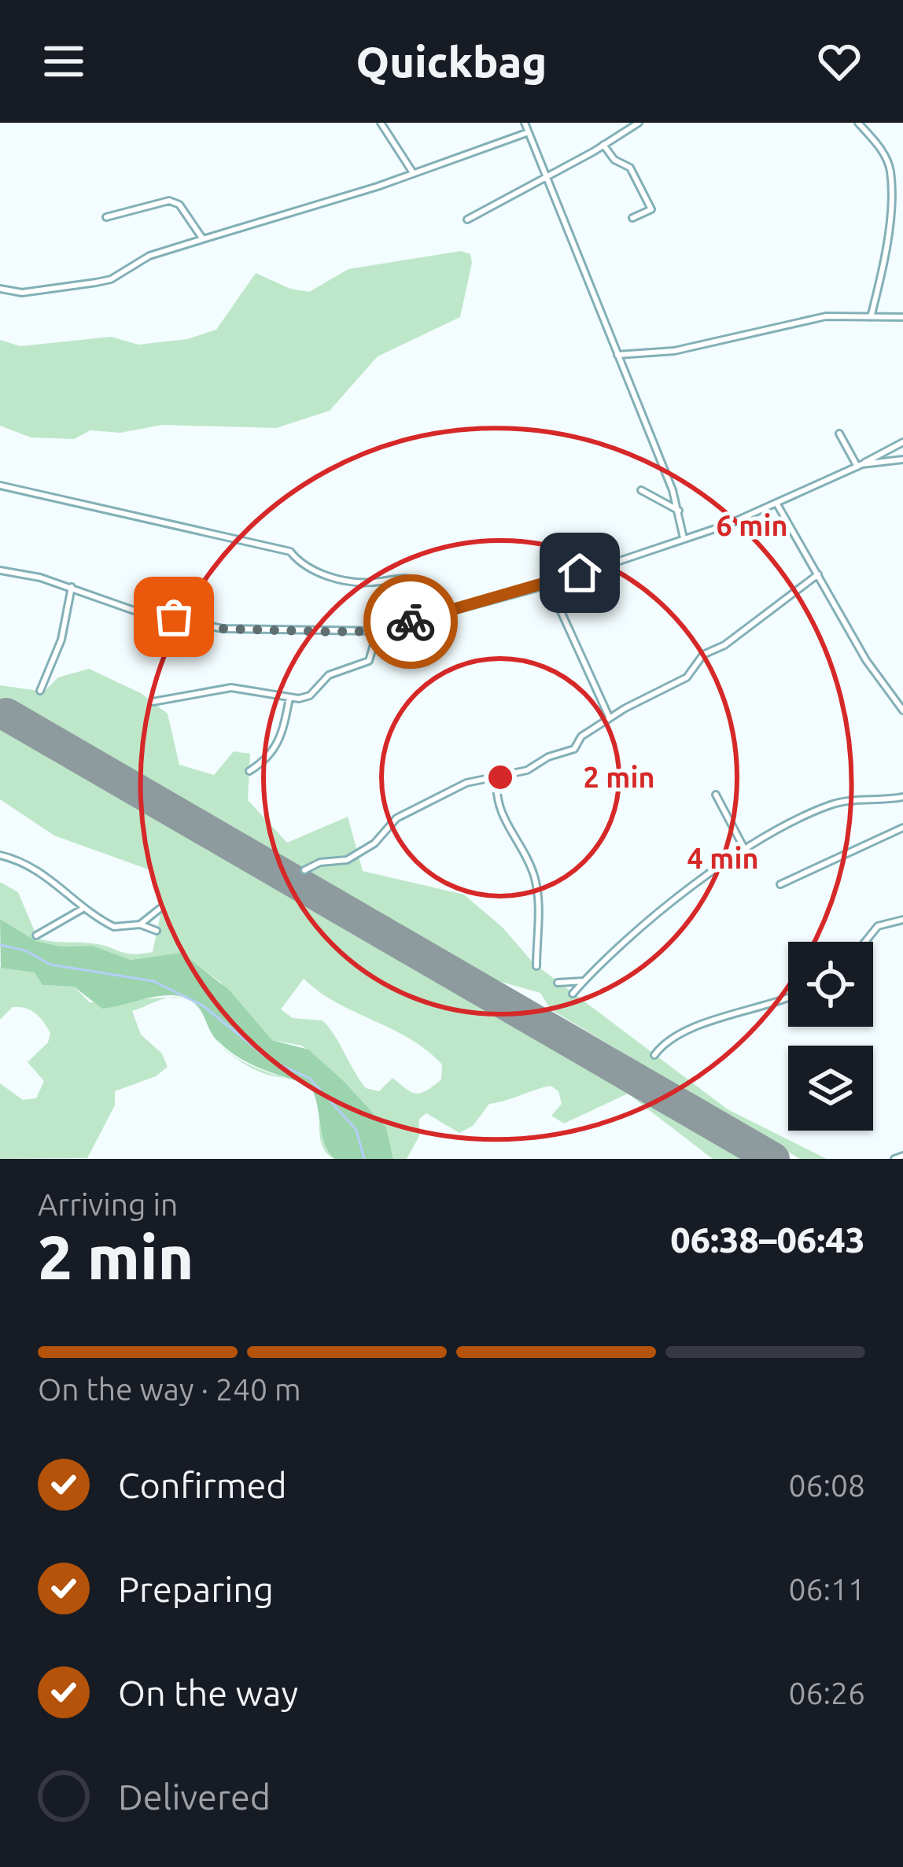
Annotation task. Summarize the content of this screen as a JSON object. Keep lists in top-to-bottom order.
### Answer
{
  "page": {
    "header": "Quickbag",
    "heading": ["2 min", "Arriving in", "06:38–06:43"],
    "bar": "On the way · 240 m",
    "list": [
      ["Confirmed", "06:08"],
      ["Preparing", "06:11"],
      ["On the way", "06:26"],
      "Delivered"
    ]
  },
  "rings": ["6 min", "2 min", "4 min"]
}
